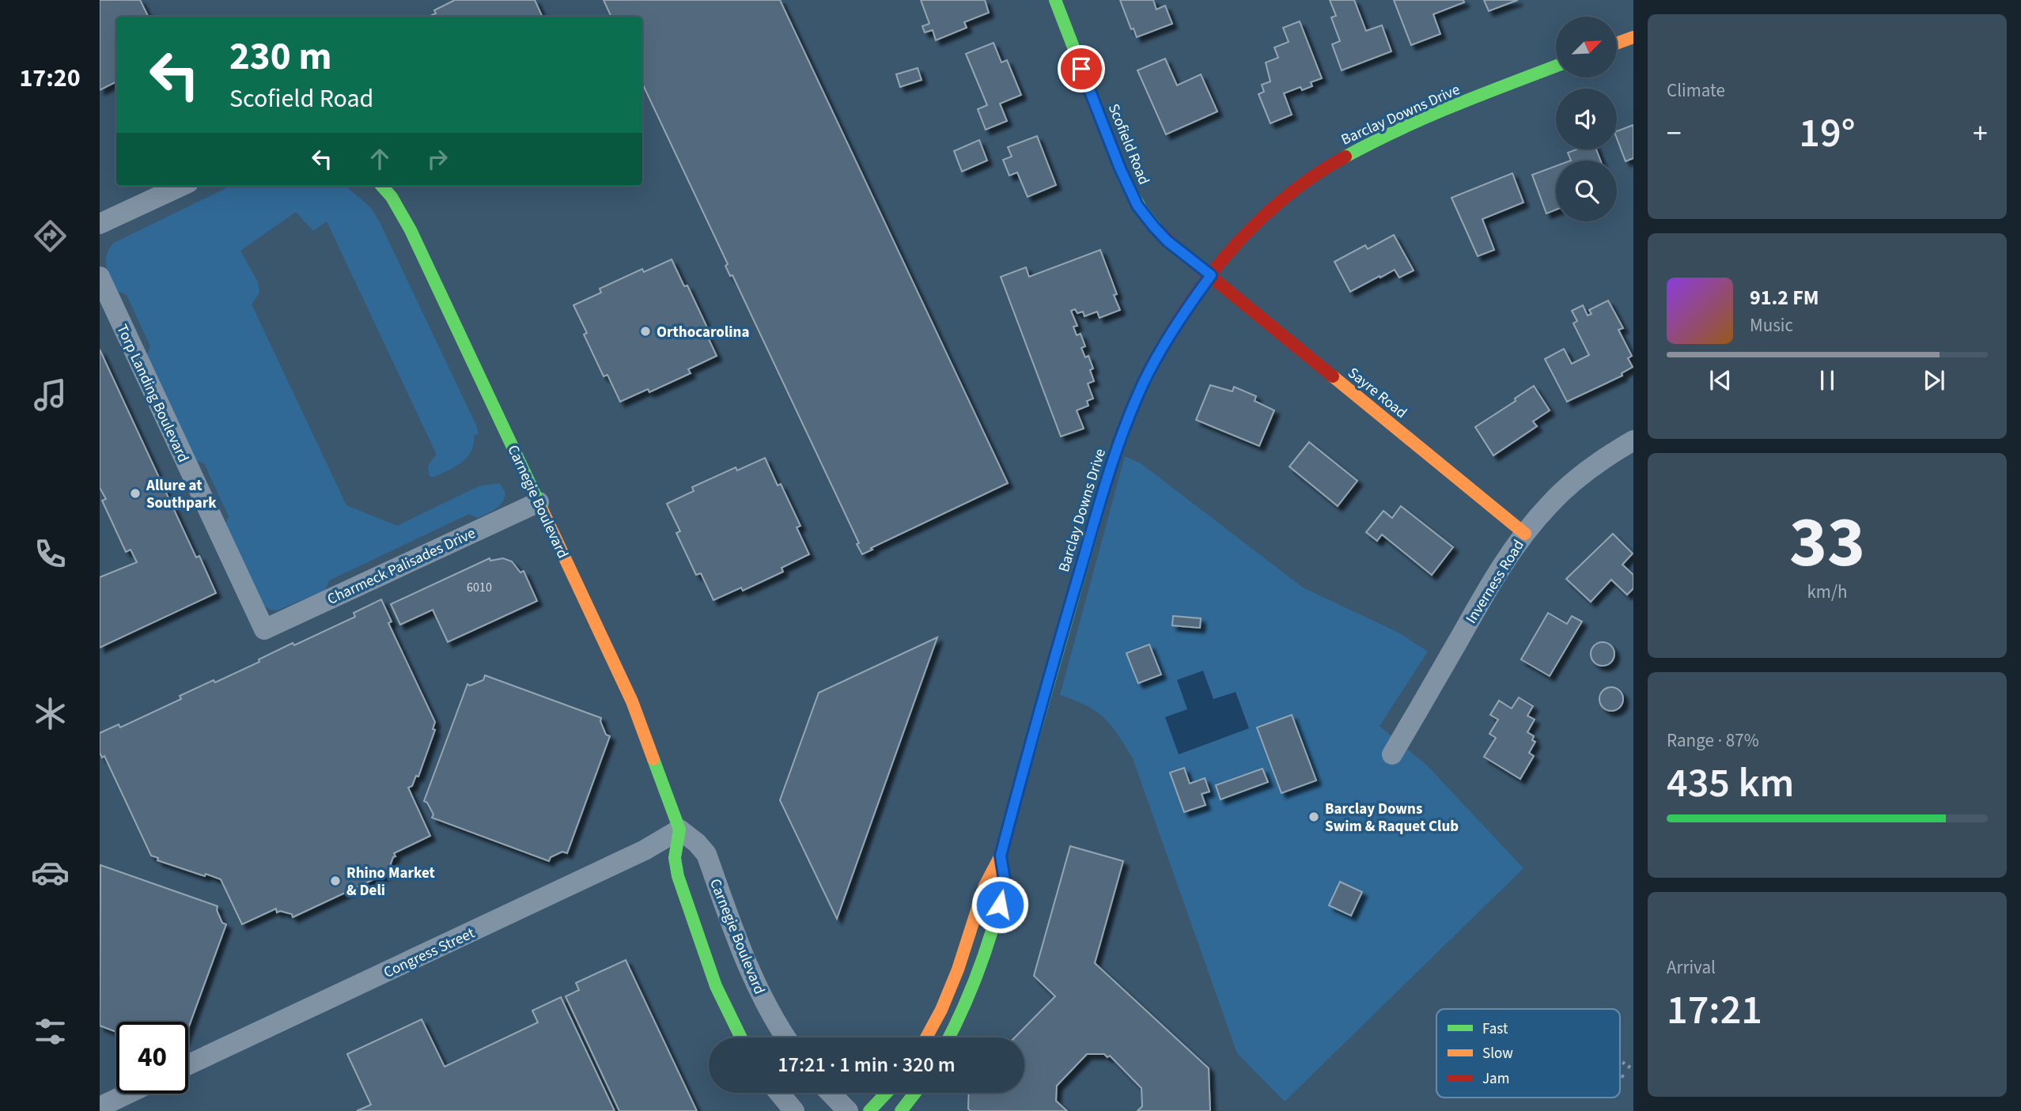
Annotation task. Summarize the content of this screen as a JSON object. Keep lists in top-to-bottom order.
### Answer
{
  "streets": {
    "street": [
      "Barclay Downs Drive",
      "Scofield Road",
      "Sayre Road",
      "Torp Landing Boulevard",
      "Carnegie Boulevard",
      "Charmeck Palisades Drive",
      "Inverness Road",
      "Congress Street"
    ]
  },
  "crossings": [
    ["Barclay Downs Drive", "Scofield Road"],
    ["Barclay Downs Drive", "Sayre Road"],
    ["Scofield Road", "Sayre Road"],
    ["Sayre Road", "Inverness Road"],
    ["Torp Landing Boulevard", "Charmeck Palisades Drive"],
    ["Carnegie Boulevard", "Charmeck Palisades Drive"],
    ["Carnegie Boulevard", "Congress Street"]
  ],
  "places": [
    "Orthocarolina",
    "Allure at Southpark",
    "Barclay Downs Swim & Raquet Club",
    "Rhino Market & Deli"
  ],
  "house_numbers": ["6010"],
  "legend": ["Fast", "Slow", "Jam"],
  "north": "top right",
  "page": {
    "tabs": "17:20",
    "tile": [
      "Climate",
      ["33", "km/h"],
      ["Range · 87%", "435 km"],
      ["Arrival", "17:21"]
    ],
    "turn": ["230 m", "Scofield Road"],
    "heat": ["−", "19°", "+"],
    "song": ["91.2 FM", "Music"],
    "limit": "40",
    "trip": "17:21 · 1 min · 320 m"
  }
}
